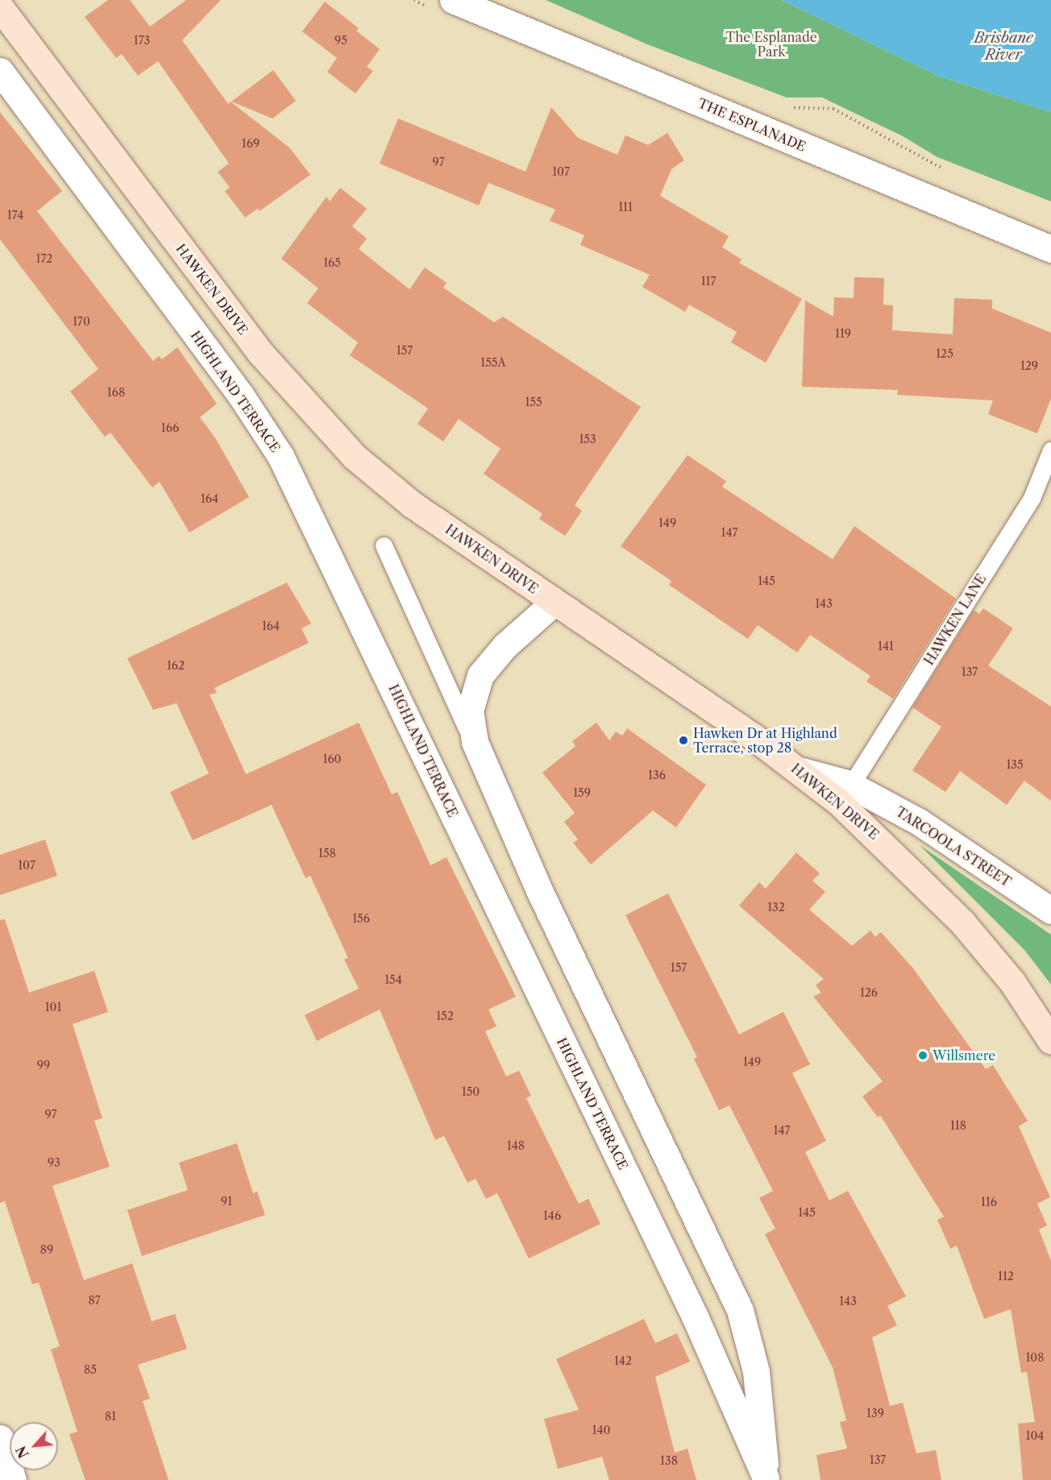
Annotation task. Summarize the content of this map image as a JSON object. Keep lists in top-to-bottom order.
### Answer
{
  "streets": {
    "main road": ["HAWKEN DRIVE"],
    "street": ["THE ESPLANADE", "HIGHLAND TERRACE", "TARCOOLA STREET"],
    "lane": ["HAWKEN LANE"]
  },
  "crossings": [
    ["HAWKEN DRIVE", "HIGHLAND TERRACE"],
    ["HAWKEN DRIVE", "TARCOOLA STREET"],
    ["HAWKEN LANE", "TARCOOLA STREET"]
  ],
  "water": ["Brisbane River"],
  "parks": ["The Esplanade Park"],
  "places": ["Hawken Dr at Highland Terrace, stop 28", "Willsmere"],
  "house_numbers": [
    "173",
    "95",
    "169",
    "97",
    "107",
    "111",
    "174",
    "172",
    "165",
    "117",
    "170",
    "119",
    "157",
    "125",
    "155A",
    "129",
    "168",
    "155",
    "166",
    "153",
    "164",
    "149",
    "147",
    "145",
    "143",
    "164",
    "141",
    "162",
    "137",
    "160",
    "135",
    "136",
    "159",
    "158",
    "107",
    "132",
    "156",
    "157",
    "154",
    "126",
    "101",
    "152",
    "149",
    "99",
    "150",
    "97",
    "118",
    "147",
    "148",
    "93",
    "91",
    "116",
    "145",
    "146",
    "89",
    "112",
    "87",
    "143",
    "108",
    "142",
    "85",
    "139",
    "81",
    "140",
    "104",
    "137",
    "138"
  ],
  "north": "bottom left"
}
